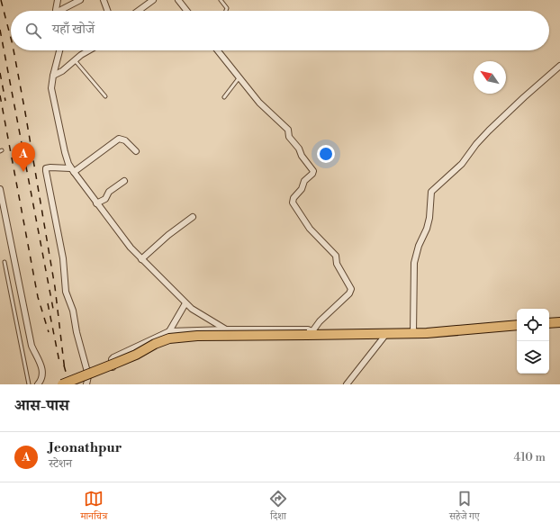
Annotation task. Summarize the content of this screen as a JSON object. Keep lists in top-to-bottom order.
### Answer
{
  "north": "top left",
  "page": {
    "search": "यहाँ खोजें",
    "pins": "A",
    "heading": "आस-पास",
    "list": [
      {
        "mark": "A",
        "name": "Jeonathpur",
        "note": "स्टेशन",
        "value": "410 m"
      }
    ],
    "nav": ["मानचित्र", "दिशा", "सहेजे गए"]
  }
}
